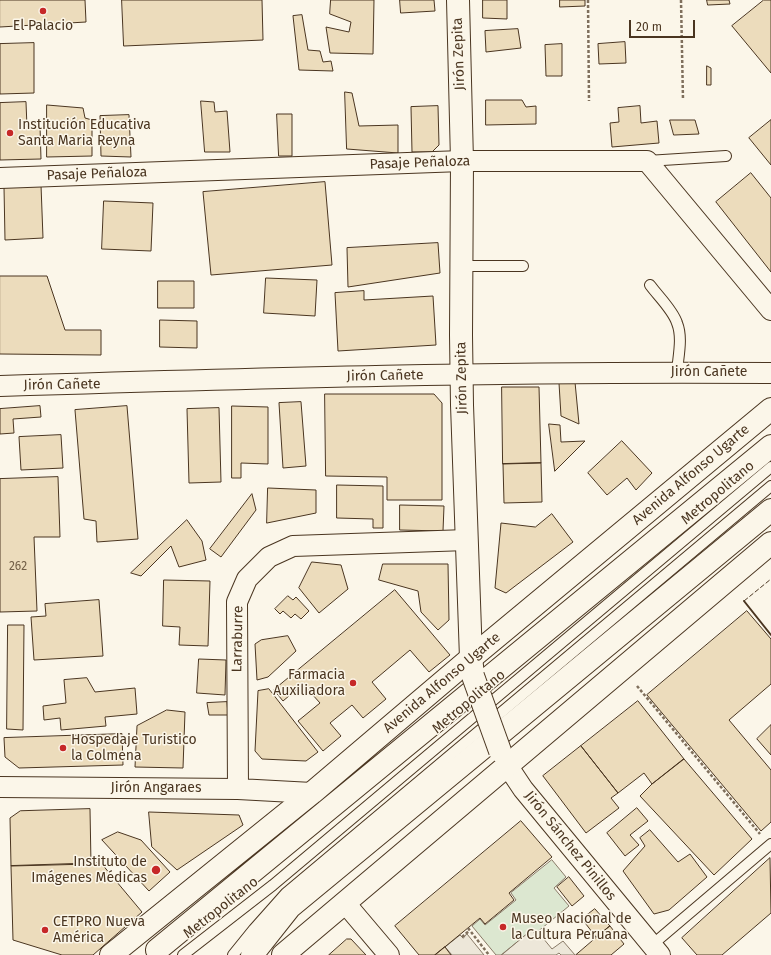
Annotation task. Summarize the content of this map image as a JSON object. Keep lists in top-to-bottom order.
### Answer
{
  "streets": {
    "main road": ["Jirón Zepita", "Avenida Alfonso Ugarte"],
    "street": [
      "Pasaje Peñaloza",
      "Jirón Cañete",
      "Larraburre",
      "Jirón Angaraes",
      "Jirón Sánchez Pinillos"
    ],
    "lane": ["Metropolitano"]
  },
  "crossings": [
    ["Jirón Zepita", "Pasaje Peñaloza"],
    ["Jirón Zepita", "Jirón Cañete"],
    ["Jirón Zepita", "Avenida Alfonso Ugarte"],
    ["Jirón Zepita", "Larraburre"],
    ["Jirón Zepita", "Jirón Sánchez Pinillos"],
    ["Avenida Alfonso Ugarte", "Jirón Angaraes"],
    ["Larraburre", "Jirón Angaraes"]
  ],
  "places": [
    "El Palacio",
    "Institución Educativa Santa Maria Reyna",
    "Farmacia Auxiliadora",
    "Hospedaje Turistico la Colmena",
    "Instituto de Imágenes Médicas",
    "Museo Nacional de la Cultura Peruana",
    "CETPRO Nueva América"
  ],
  "house_numbers": ["262"],
  "scale_bar": "20 m"
}
